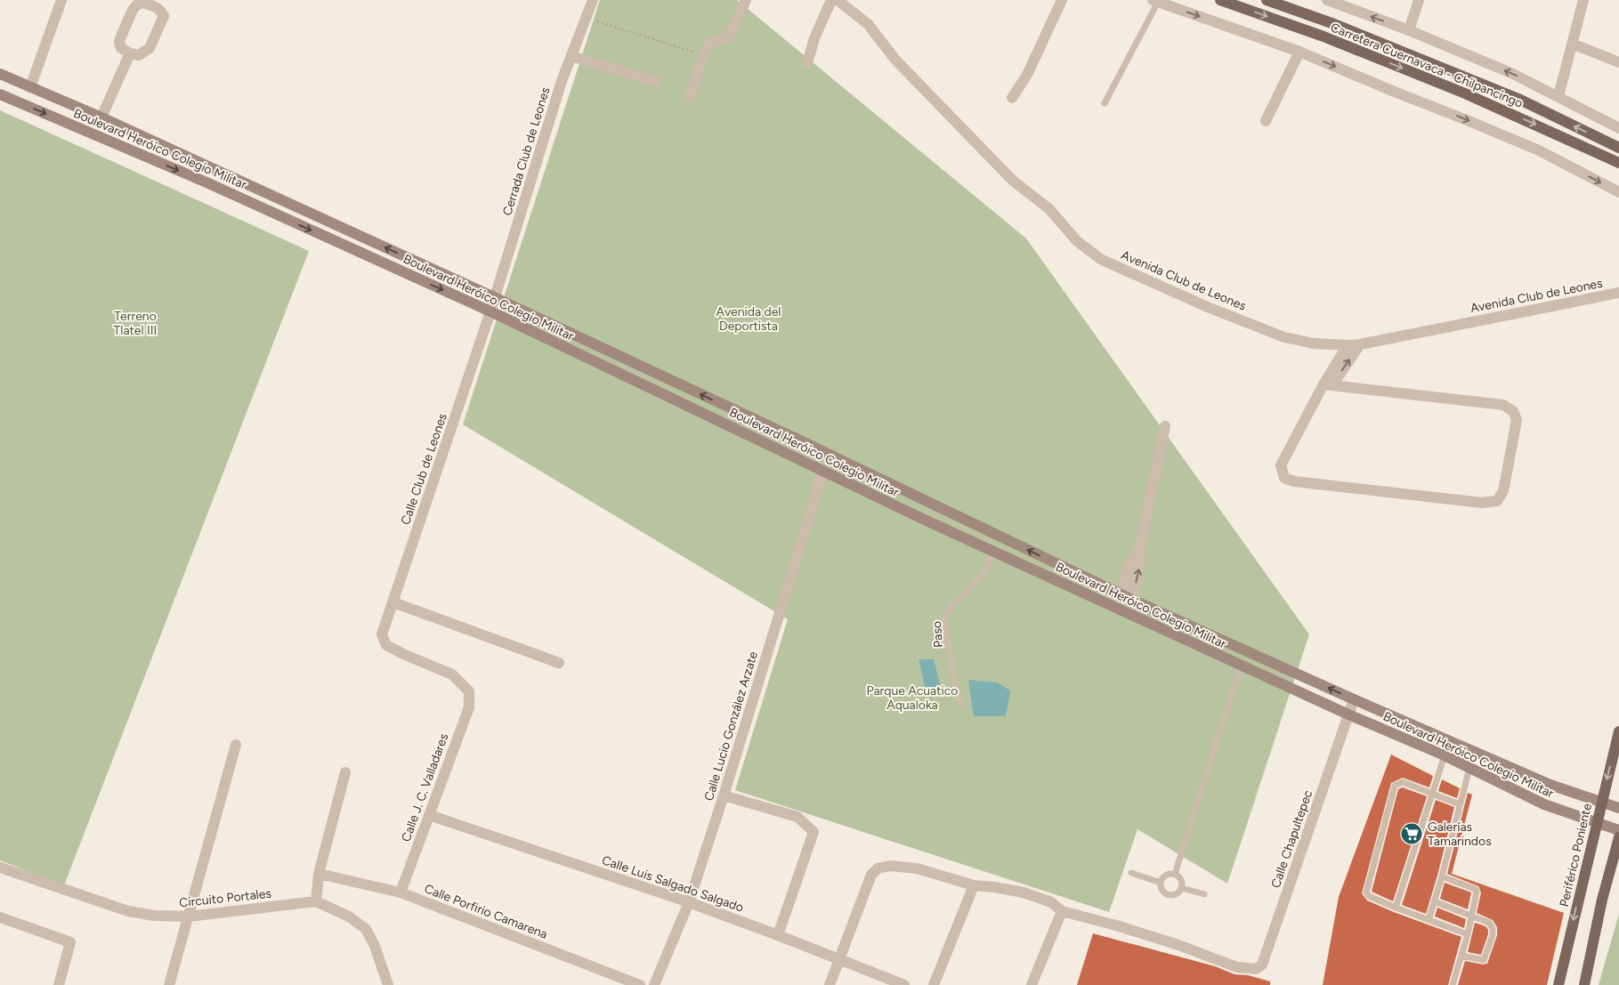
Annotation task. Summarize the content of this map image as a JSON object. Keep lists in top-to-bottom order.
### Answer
{
  "streets": {
    "main road": ["Carretera Cuernavaca - Chilpancingo", "Boulevard Heróico Colegio Militar", "Periférico Poniente"],
    "street": [
      "Cerrada Club de Leones",
      "Avenida Club de Leones",
      "Calle Club de Leones",
      "Calle Lucio González Arzate",
      "Calle J. C. Valladares",
      "Calle Chapultepec",
      "Calle Luis Salgado Salgado",
      "Circuito Portales",
      "Calle Porfirio Camarena"
    ],
    "lane": ["Paso"]
  },
  "crossings": [
    ["Boulevard Heróico Colegio Militar", "Cerrada Club de Leones"],
    ["Boulevard Heróico Colegio Militar", "Calle Club de Leones"],
    ["Boulevard Heróico Colegio Militar", "Paso"],
    ["Boulevard Heróico Colegio Militar", "Calle Lucio González Arzate"],
    ["Boulevard Heróico Colegio Militar", "Calle Chapultepec"],
    ["Boulevard Heróico Colegio Militar", "Periférico Poniente"],
    ["Cerrada Club de Leones", "Calle Club de Leones"],
    ["Calle Club de Leones", "Calle J. C. Valladares"],
    ["Calle Lucio González Arzate", "Calle Luis Salgado Salgado"],
    ["Calle J. C. Valladares", "Calle Luis Salgado Salgado"],
    ["Calle J. C. Valladares", "Calle Porfirio Camarena"]
  ],
  "parks": ["Avenida del Deportista", "Terreno Tlatel III", "Parque Acuatico Aqualoka"],
  "places": {
    "supermarket": ["Galerías Tamarindos"]
  }
}
